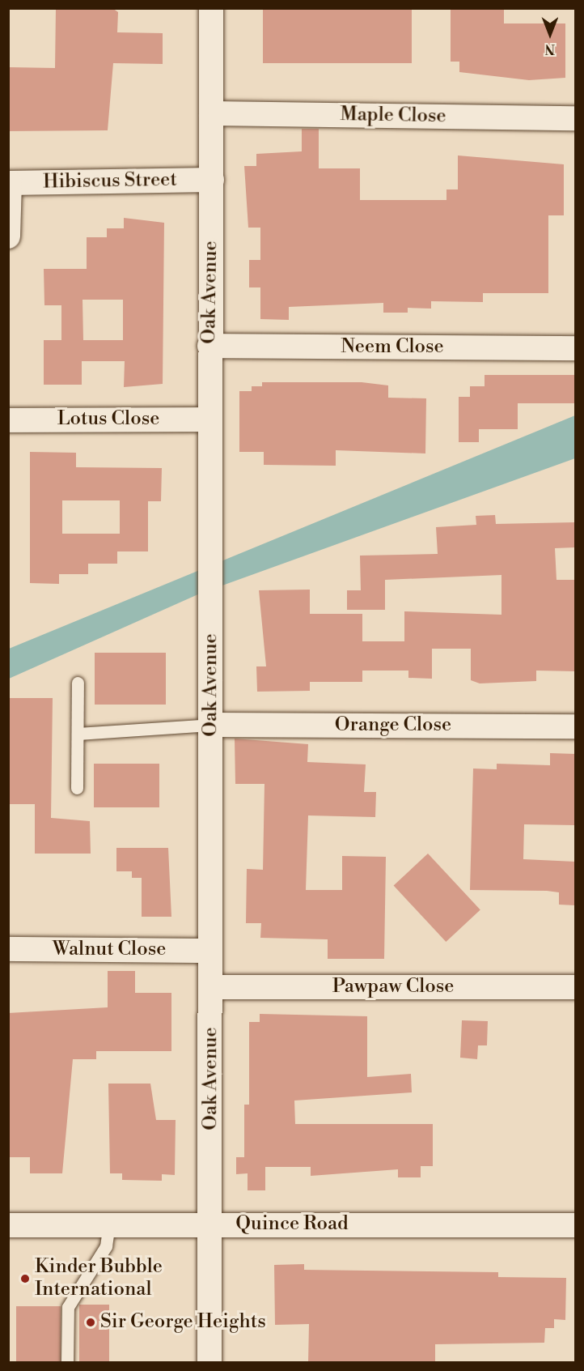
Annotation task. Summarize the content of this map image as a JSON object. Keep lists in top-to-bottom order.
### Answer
{
  "streets": {
    "street": [
      "Maple Close",
      "Hibiscus Street",
      "Oak Avenue",
      "Neem Close",
      "Lotus Close",
      "Orange Close",
      "Walnut Close",
      "Pawpaw Close",
      "Quince Road"
    ]
  },
  "crossings": [
    ["Maple Close", "Oak Avenue"],
    ["Hibiscus Street", "Oak Avenue"],
    ["Oak Avenue", "Neem Close"],
    ["Oak Avenue", "Lotus Close"],
    ["Oak Avenue", "Orange Close"],
    ["Oak Avenue", "Walnut Close"],
    ["Oak Avenue", "Pawpaw Close"],
    ["Oak Avenue", "Quince Road"]
  ],
  "places": ["Kinder Bubble International", "Sir George Heights"],
  "north": "bottom"
}
